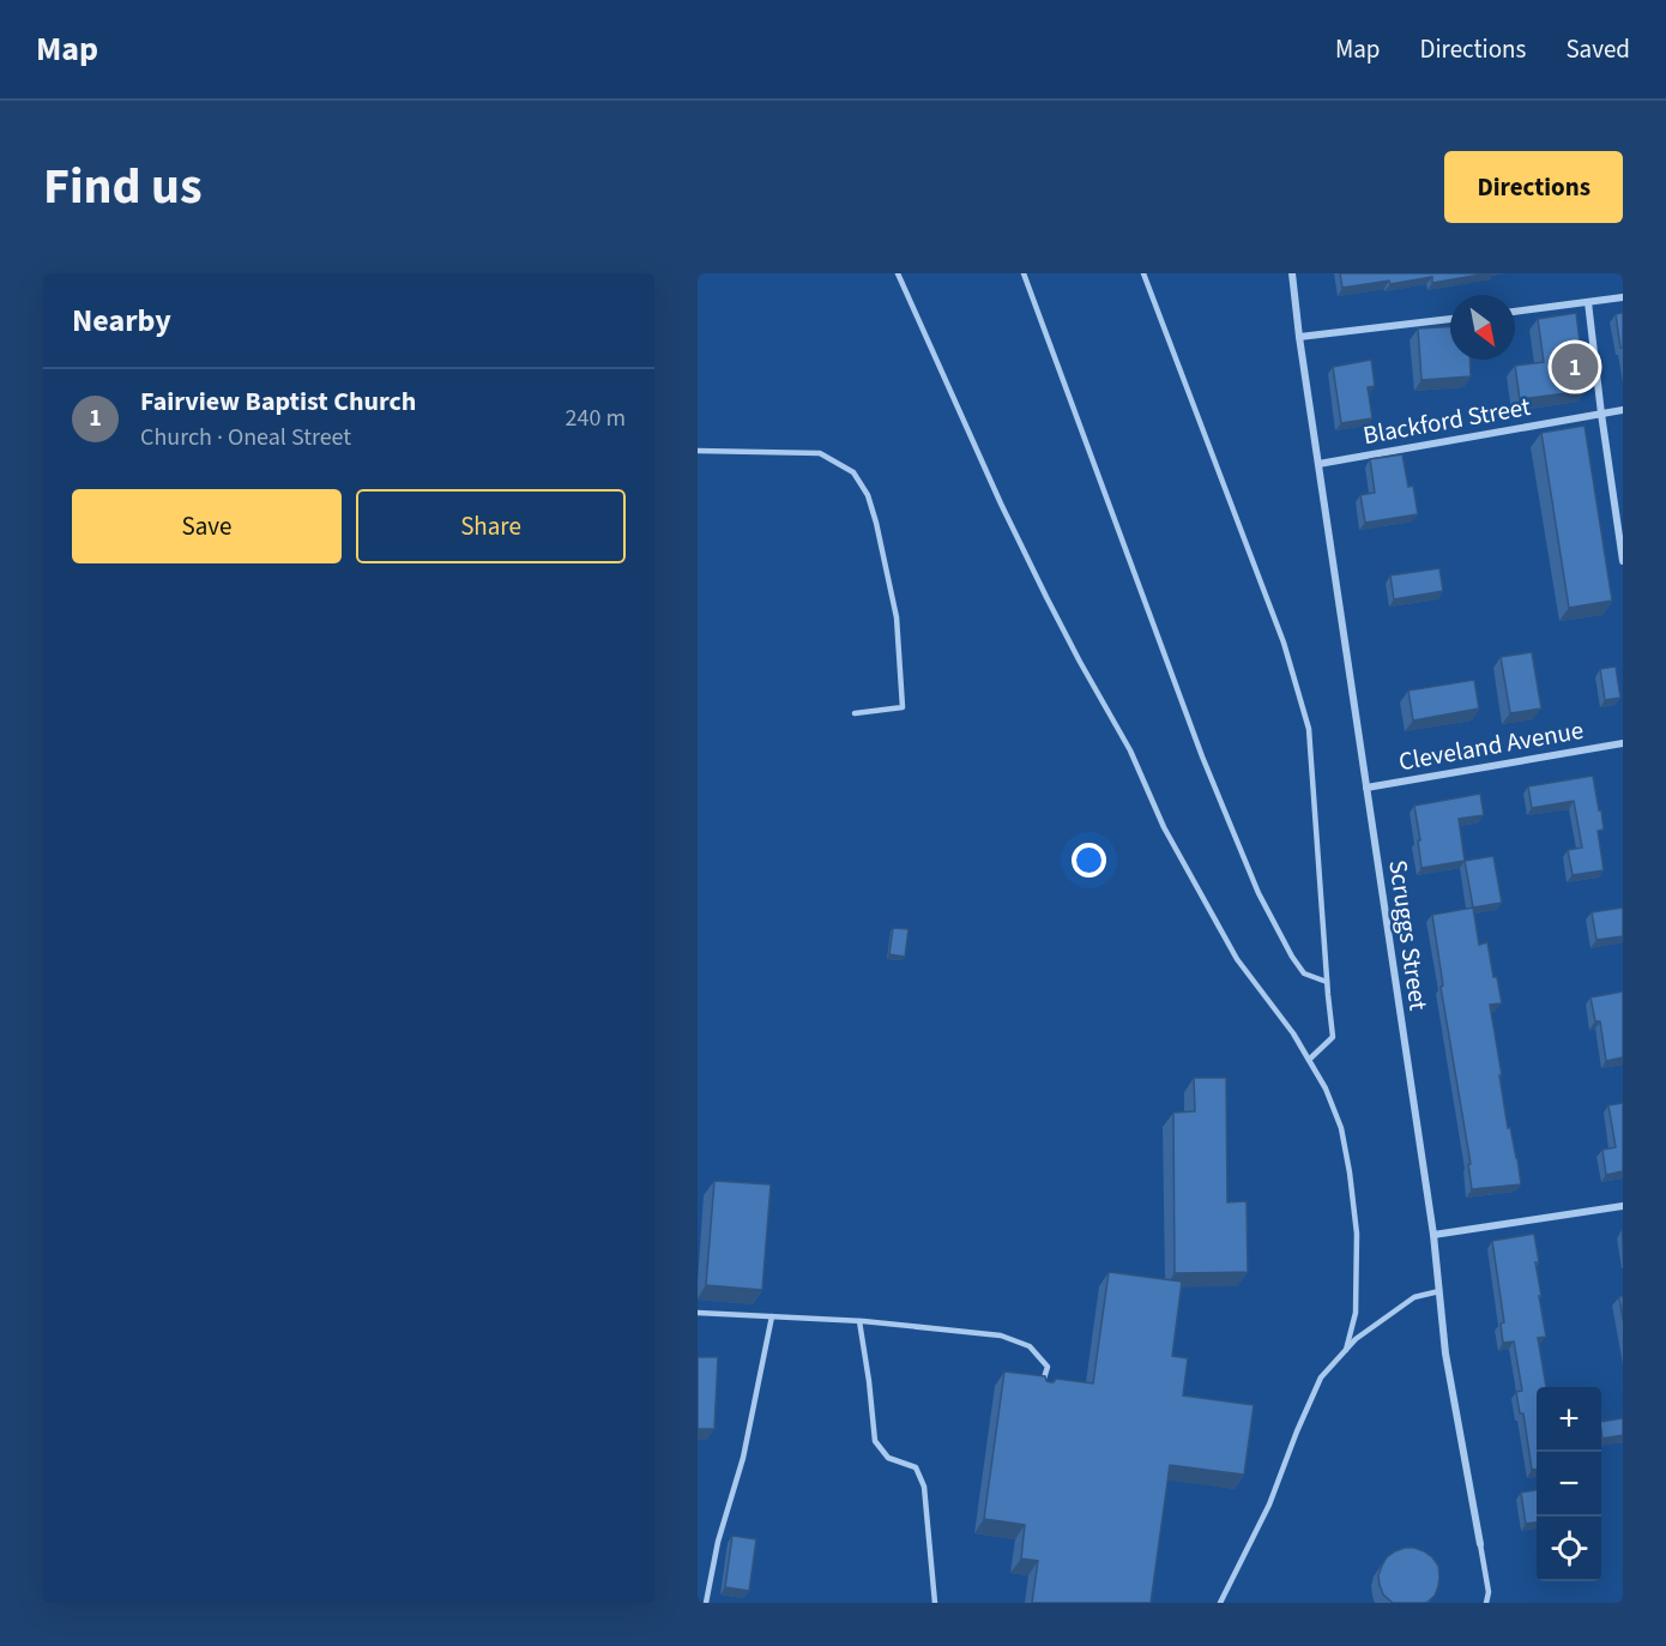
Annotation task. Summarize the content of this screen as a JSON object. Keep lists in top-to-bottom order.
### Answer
{
  "streets": {
    "street": ["Blackford Street", "Cleveland Avenue", "Scruggs Street"]
  },
  "crossings": [
    ["Blackford Street", "Scruggs Street"],
    ["Cleveland Avenue", "Scruggs Street"]
  ],
  "north": "bottom right",
  "page": {
    "header": "Map",
    "nav": ["Map", "Directions", "Saved"],
    "title": "Find us",
    "buttons": [
      "Directions",
      ["Save", "Share"]
    ],
    "heading": "Nearby",
    "pins": "1",
    "list": [
      {
        "mark": "1",
        "name": "Fairview Baptist Church",
        "note": "Church · Oneal Street",
        "value": "240 m"
      }
    ],
    "map_buttons": ["+", "−"]
  }
}
